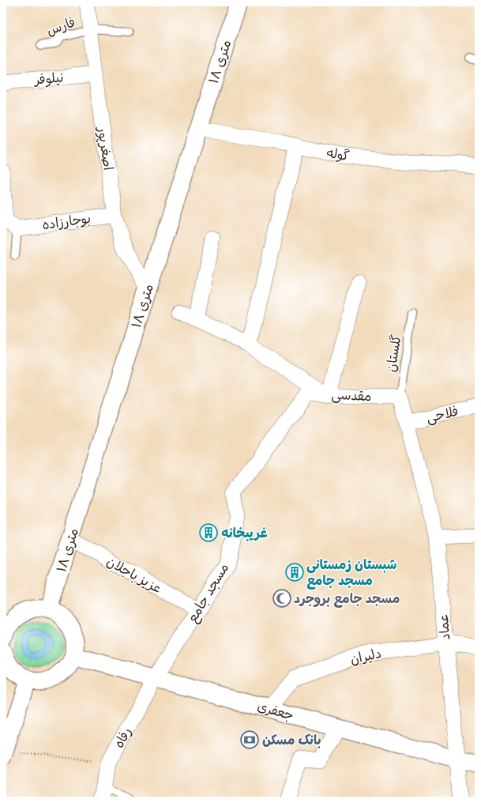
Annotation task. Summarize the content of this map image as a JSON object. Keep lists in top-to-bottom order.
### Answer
{
  "streets": {
    "street": [
      "۱۸ متری",
      "نیلوفر",
      "اصغرپور",
      "گوله",
      "بوجارزاده",
      "مقدسی",
      "فلاحی",
      "عزیز باجلان",
      "مسجد جامع",
      "عماد",
      "دلیران",
      "جعفری",
      "رفاه"
    ],
    "lane": ["فارس", "گلستان"]
  },
  "crossings": [
    ["فارس", "اصغرپور"],
    ["۱۸ متری", "اصغرپور"],
    ["۱۸ متری", "گوله"],
    ["۱۸ متری", "عزیز باجلان"],
    ["نیلوفر", "اصغرپور"],
    ["اصغرپور", "بوجارزاده"],
    ["گلستان", "مقدسی"],
    ["مقدسی", "مسجد جامع"],
    ["عزیز باجلان", "مسجد جامع"],
    ["مسجد جامع", "جعفری"],
    ["مسجد جامع", "رفاه"],
    ["عماد", "دلیران"],
    ["عماد", "جعفری"],
    ["دلیران", "جعفری"],
    ["جعفری", "رفاه"]
  ],
  "places": {
    "building": ["غریبخانه", "شبستان زمستانی مسجد جامع"],
    "mosque": ["مسجد جامع بروجرد"],
    "bank": ["بانک مسکن"]
  }
}
